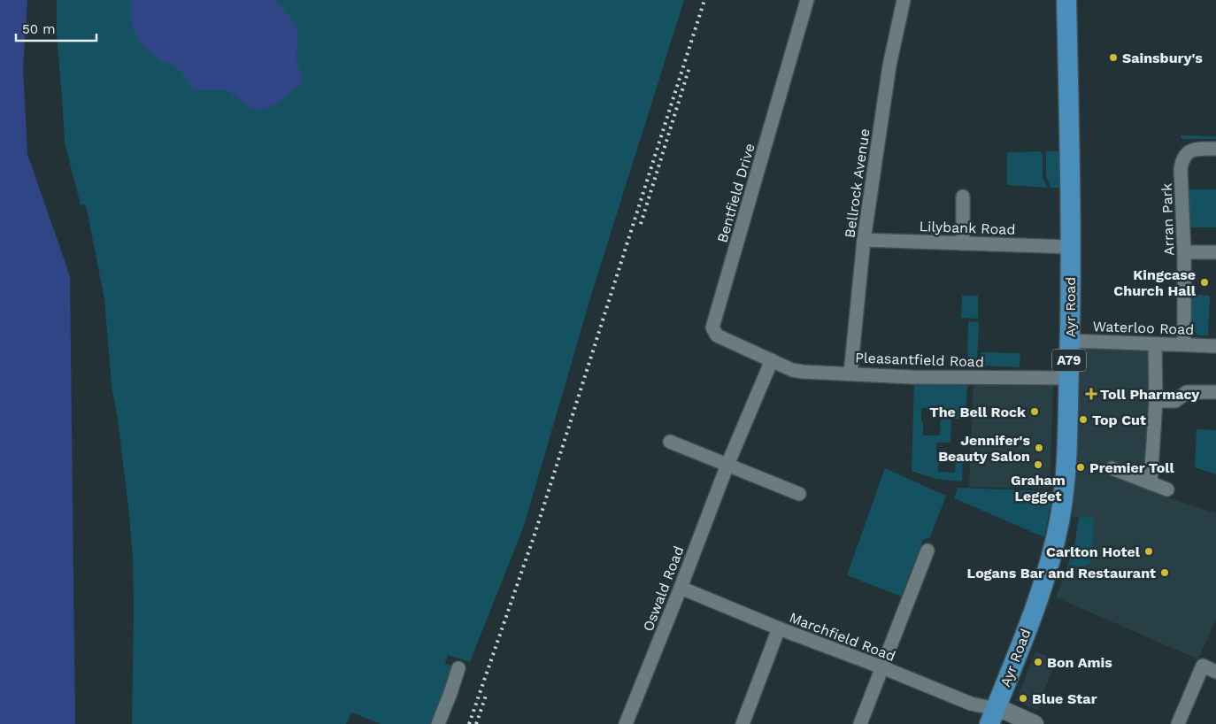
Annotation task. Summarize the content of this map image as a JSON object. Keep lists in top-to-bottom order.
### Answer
{
  "streets": {
    "main road": ["Ayr Road", "A79"],
    "street": [
      "Bellrock Avenue",
      "Bentfield Drive",
      "Arran Park",
      "Lilybank Road",
      "Waterloo Road",
      "Pleasantfield Road",
      "Oswald Road",
      "Marchfield Road"
    ]
  },
  "crossings": [
    ["Bellrock Avenue", "Lilybank Road"],
    ["Bellrock Avenue", "Pleasantfield Road"],
    ["Bentfield Drive", "Pleasantfield Road"],
    ["Bentfield Drive", "Oswald Road"],
    ["Arran Park", "Waterloo Road"],
    ["Lilybank Road", "Ayr Road"],
    ["Ayr Road", "Waterloo Road"],
    ["Ayr Road", "Pleasantfield Road"],
    ["Ayr Road", "Marchfield Road"],
    ["Pleasantfield Road", "Oswald Road"],
    ["Oswald Road", "Marchfield Road"]
  ],
  "places": {
    "other": [
      "Sainsbury's",
      "Kingcase Church Hall",
      "The Bell Rock",
      "Top Cut",
      "Jennifer's Beauty Salon",
      "Graham Legget",
      "Premier Toll",
      "Carlton Hotel",
      "Logans Bar and Restaurant",
      "Bon Amis",
      "Blue Star"
    ],
    "health": ["Toll Pharmacy"]
  },
  "scale_bar": "50 m"
}
